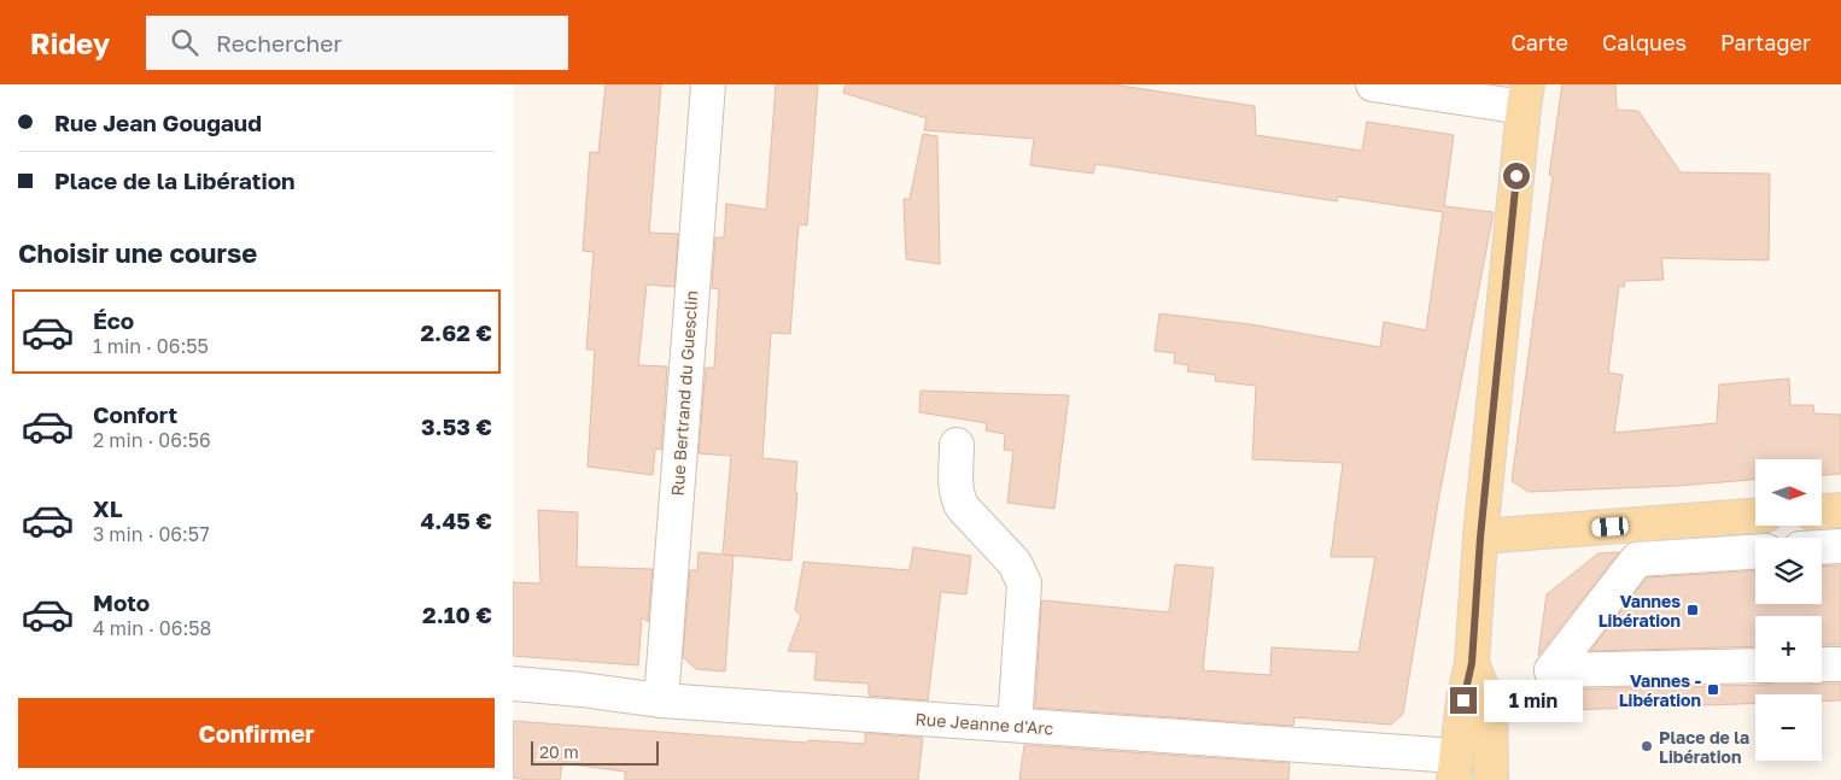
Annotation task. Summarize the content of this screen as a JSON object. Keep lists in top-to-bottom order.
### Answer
{
  "streets": {
    "street": ["Rue Bertrand du Guesclin", "Rue Jeanne d'Arc"]
  },
  "crossings": [
    ["Rue Bertrand du Guesclin", "Rue Jeanne d'Arc"]
  ],
  "places": {
    "transit": ["Vannes Libération", "Vannes - Libération"],
    "other": ["Place de la Libération"]
  },
  "scale_bar": "20 m",
  "north": "right",
  "page": {
    "header": "Ridey",
    "search": "Rechercher",
    "nav": ["Carte", "Calques", "Partager"],
    "banner": ["Rue Jean Gougaud", "Place de la Libération"],
    "heading": "Choisir une course",
    "list": [
      {
        "name": "Éco",
        "note": "1 min · 06:55",
        "value": "2.62 €"
      },
      {
        "name": "Confort",
        "note": "2 min · 06:56",
        "value": "3.53 €"
      },
      {
        "name": "XL",
        "note": "3 min · 06:57",
        "value": "4.45 €"
      },
      {
        "name": "Moto",
        "note": "4 min · 06:58",
        "value": "2.10 €"
      }
    ],
    "map_buttons": ["+", "−"],
    "bubble": "1 min",
    "buttons": "Confirmer",
    "scale": "20 m"
  }
}
